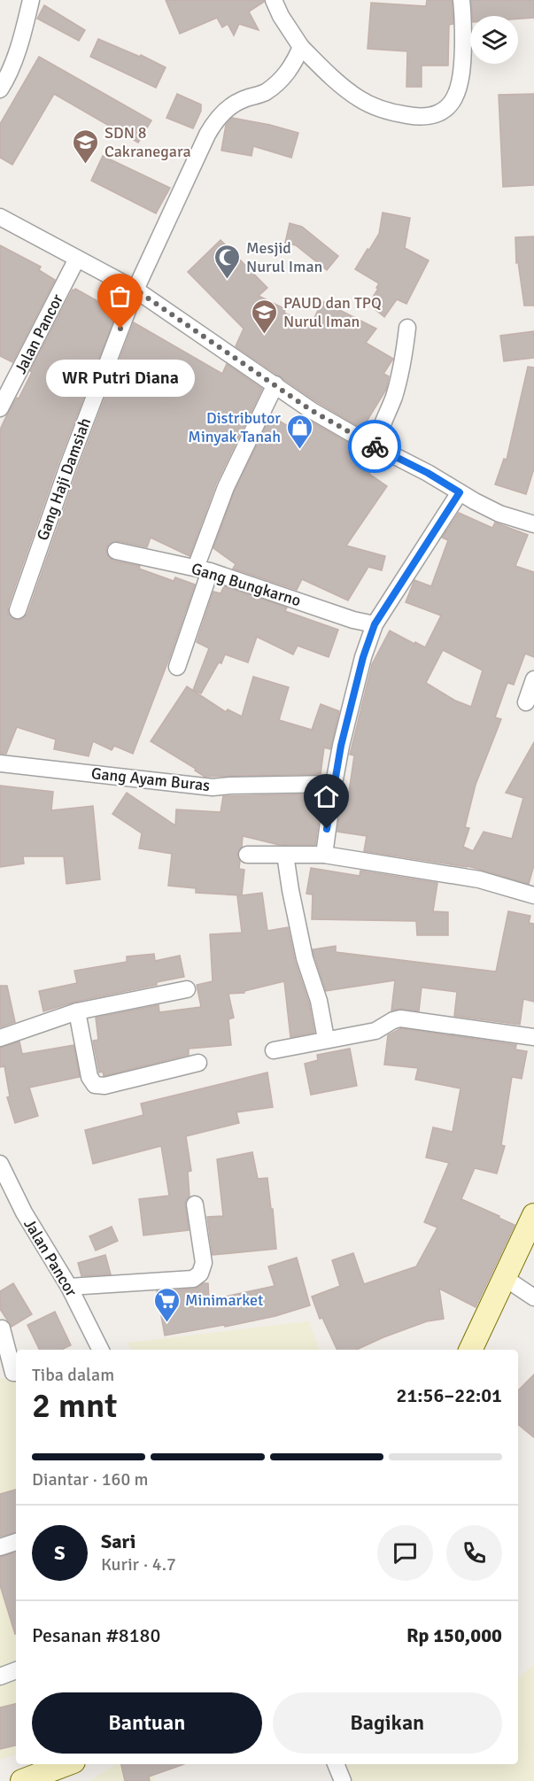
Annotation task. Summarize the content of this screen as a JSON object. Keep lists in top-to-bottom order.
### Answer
{
  "streets": {
    "street": [
      "Jalan Pancor",
      "Gang Haji Damsiah",
      "Gang Bungkarno",
      "Gang Ayam Buras"
    ]
  },
  "places": {
    "school or university": ["SDN 8 Cakranegara", "PAUD dan TPQ Nurul Iman"],
    "mosque": ["Mesjid Nurul Iman"],
    "other": ["WR Putri Diana"],
    "shop": ["Distributor Minyak Tanah"],
    "supermarket": ["Minimarket"]
  },
  "page": {
    "bubble": "WR Putri Diana",
    "heading": ["2 mnt", "Tiba dalam", "21:56–22:01"],
    "panel": [
      "Sari",
      "Kurir · 4.7",
      "Pesanan #8180",
      "Rp 150,000"
    ],
    "bar": "Diantar · 160 m",
    "round": "S",
    "buttons": ["Bantuan", "Bagikan"]
  }
}
